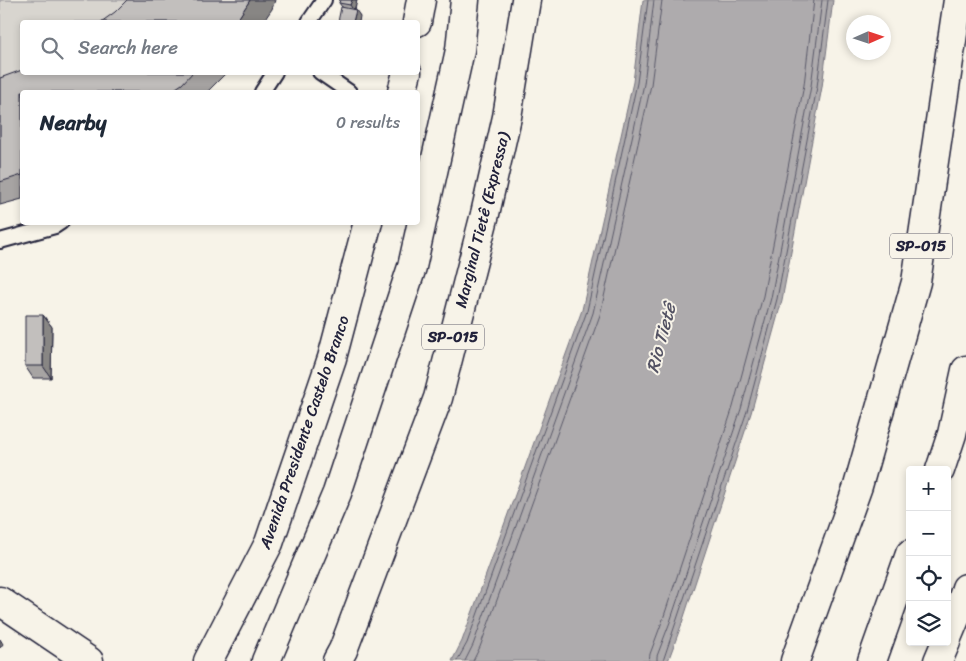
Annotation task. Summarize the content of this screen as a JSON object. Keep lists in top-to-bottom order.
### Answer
{
  "streets": {
    "main road": ["Marginal Tietê (Expressa)", "SP-015", "Avenida Presidente Castelo Branco"]
  },
  "water": ["Rio Tietê"],
  "north": "right",
  "page": {
    "search": "Search here",
    "heading": ["Nearby", "0 results"],
    "map_buttons": ["+", "−"]
  }
}
